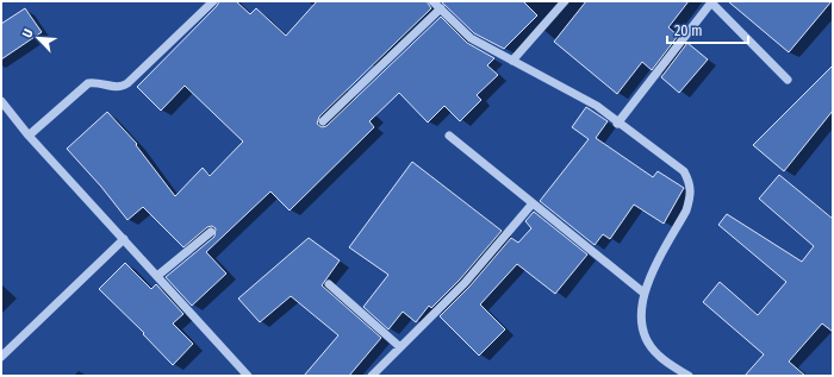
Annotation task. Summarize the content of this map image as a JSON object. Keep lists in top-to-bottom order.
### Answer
{
  "scale_bar": "20 m",
  "north": "top left"
}
